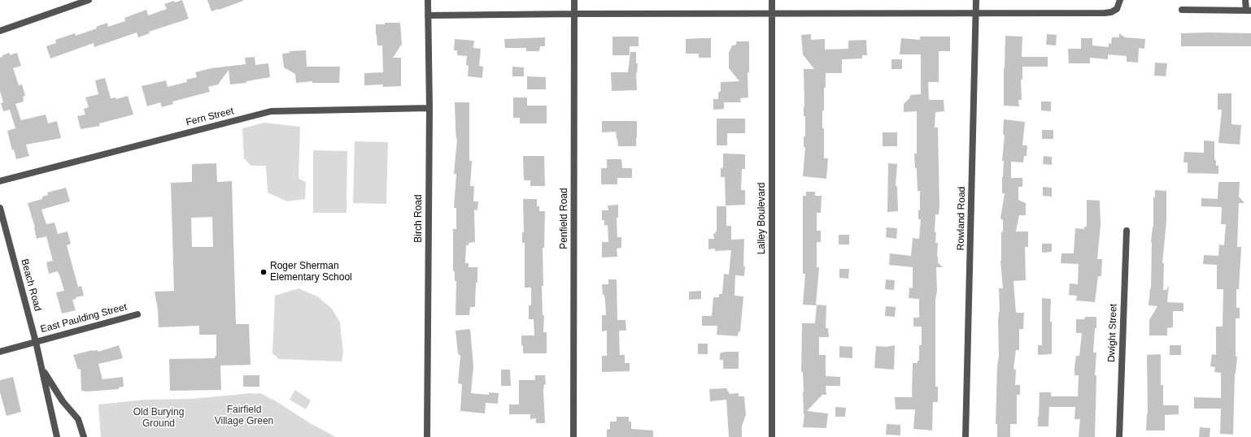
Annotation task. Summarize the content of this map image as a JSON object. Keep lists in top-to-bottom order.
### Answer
{
  "streets": {
    "street": [
      "Fern Street",
      "Birch Road",
      "Penfield Road",
      "Lalley Boulevard",
      "Rowland Road",
      "Beach Road",
      "East Paulding Street",
      "Dwight Street"
    ]
  },
  "crossings": [
    ["Fern Street", "Birch Road"],
    ["Beach Road", "East Paulding Street"]
  ],
  "parks": ["Fairfield Village Green", "Old Burying Ground"],
  "places": ["Roger Sherman Elementary School"]
}
